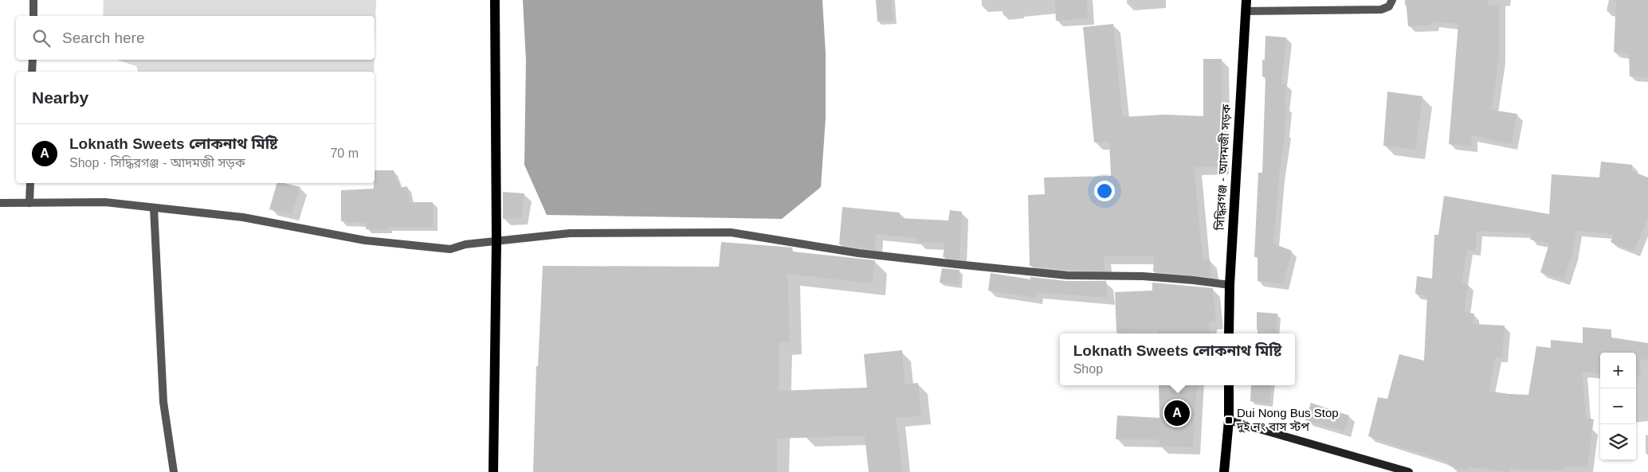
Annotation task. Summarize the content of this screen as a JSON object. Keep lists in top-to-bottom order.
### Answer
{
  "streets": {
    "main road": ["সিদ্ধিরগঞ্জ - আদমজী সড়ক"]
  },
  "places": {
    "transit": ["Dui Nong Bus Stop দুই নং বাস স্টপ"]
  },
  "page": {
    "search": "Search here",
    "heading": "Nearby",
    "list": [
      {
        "mark": "A",
        "name": "Loknath Sweets লোকনাথ মিষ্টি",
        "note": "Shop · সিদ্ধিরগঞ্জ - আদমজী সড়ক",
        "value": "70 m"
      }
    ],
    "popup": ["Loknath Sweets লোকনাথ মিষ্টি", "Shop"],
    "map_buttons": ["+", "−"],
    "pins": "A"
  }
}
